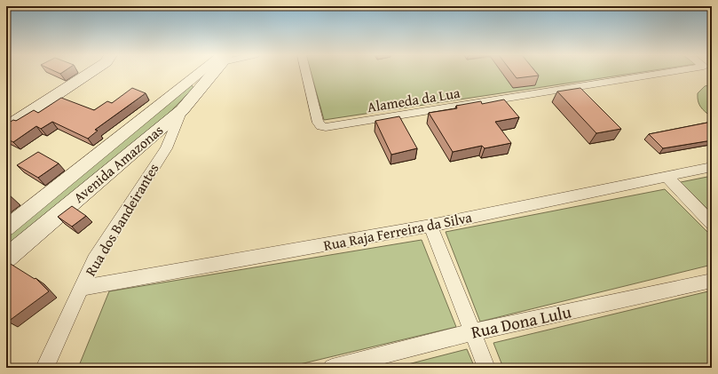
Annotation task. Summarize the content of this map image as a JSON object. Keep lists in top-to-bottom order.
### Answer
{
  "streets": {
    "main road": ["Avenida Amazonas"],
    "street": [
      "Alameda da Lua",
      "Rua dos Bandeirantes",
      "Rua Raja Ferreira da Silva",
      "Rua Dona Lulu"
    ]
  },
  "crossings": [
    ["Avenida Amazonas", "Rua dos Bandeirantes"],
    ["Rua dos Bandeirantes", "Rua Raja Ferreira da Silva"]
  ]
}
